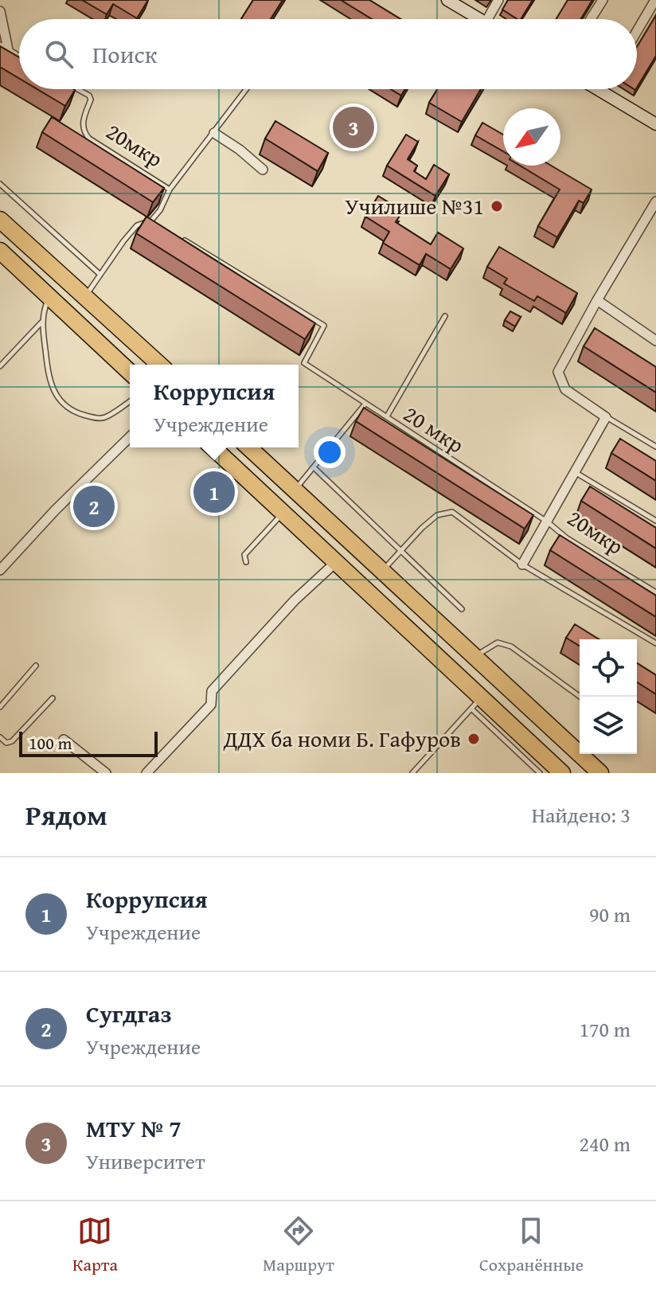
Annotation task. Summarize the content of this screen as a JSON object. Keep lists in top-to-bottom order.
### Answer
{
  "streets": {
    "lane": ["20мкр", "20 мкр"]
  },
  "crossings": [
    ["20мкр", "20 мкр"]
  ],
  "places": ["Училише №31", "ДДХ ба номи Б. Гафуров"],
  "scale_bar": "100 m",
  "north": "bottom left",
  "page": {
    "search": "Поиск",
    "pins": ["3", "1", "2"],
    "popup": ["Коррупсия", "Учреждение"],
    "scale": "100 m",
    "heading": ["Рядом", "Найдено: 3"],
    "list": [
      {
        "mark": "1",
        "name": "Коррупсия",
        "note": "Учреждение",
        "value": "90 m"
      },
      {
        "mark": "2",
        "name": "Сугдгаз",
        "note": "Учреждение",
        "value": "170 m"
      },
      {
        "mark": "3",
        "name": "МТУ № 7",
        "note": "Университет",
        "value": "240 m"
      }
    ],
    "nav": ["Карта", "Маршрут", "Сохранённые"]
  }
}
